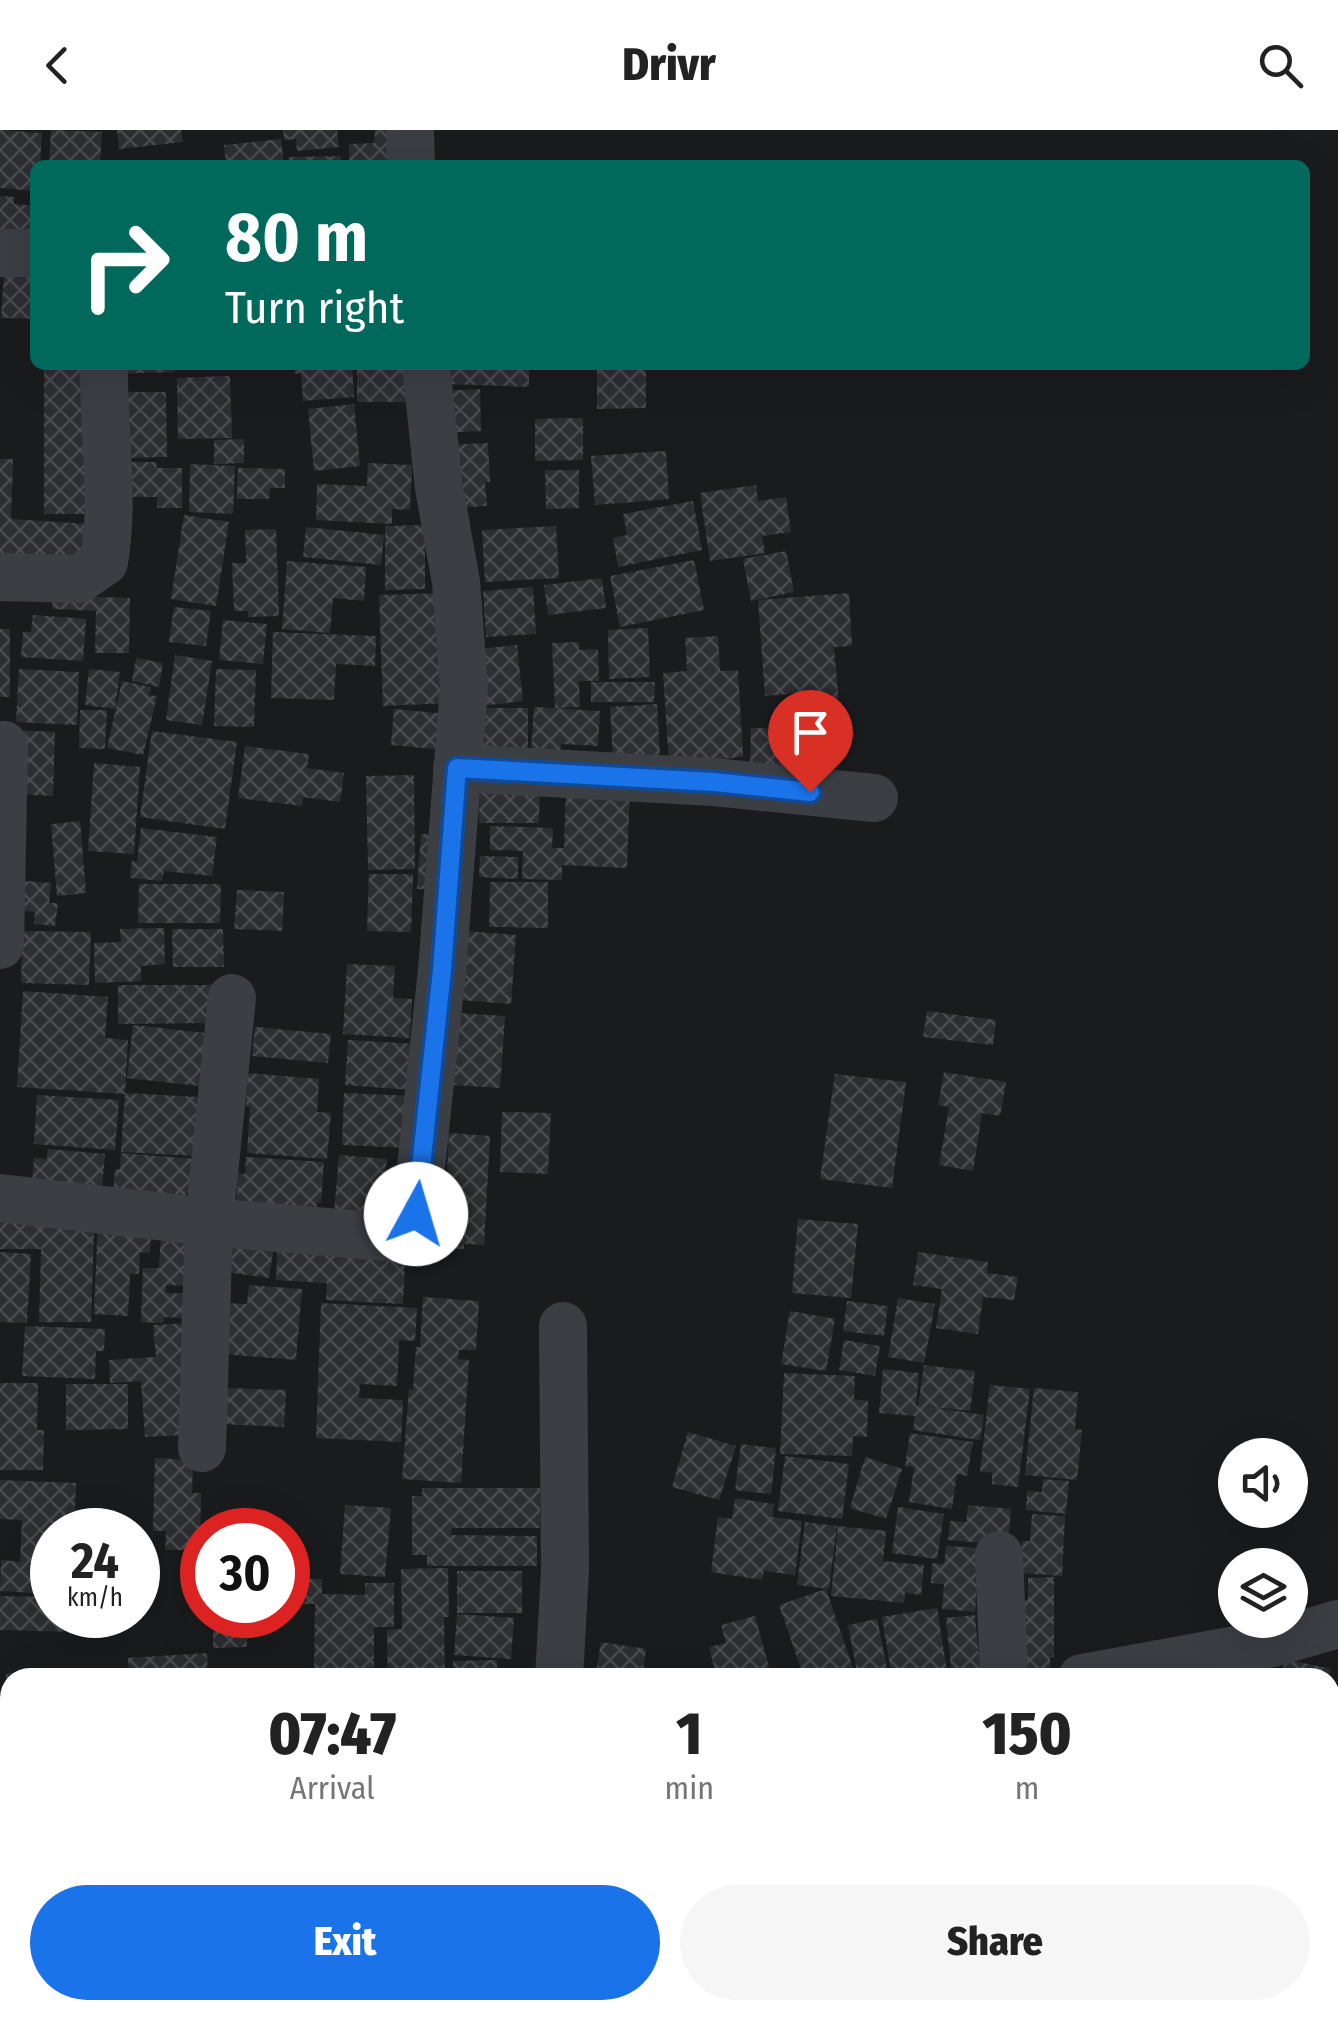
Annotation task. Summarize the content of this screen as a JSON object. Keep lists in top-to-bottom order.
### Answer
{
  "page": {
    "header": "Drivr",
    "turn": ["80 m", "Turn right"],
    "speed": "24 km/h",
    "limit": "30",
    "eta": [
      "07:47",
      "Arrival",
      "1",
      "min",
      "150",
      "m"
    ],
    "buttons": ["Exit", "Share"]
  }
}
